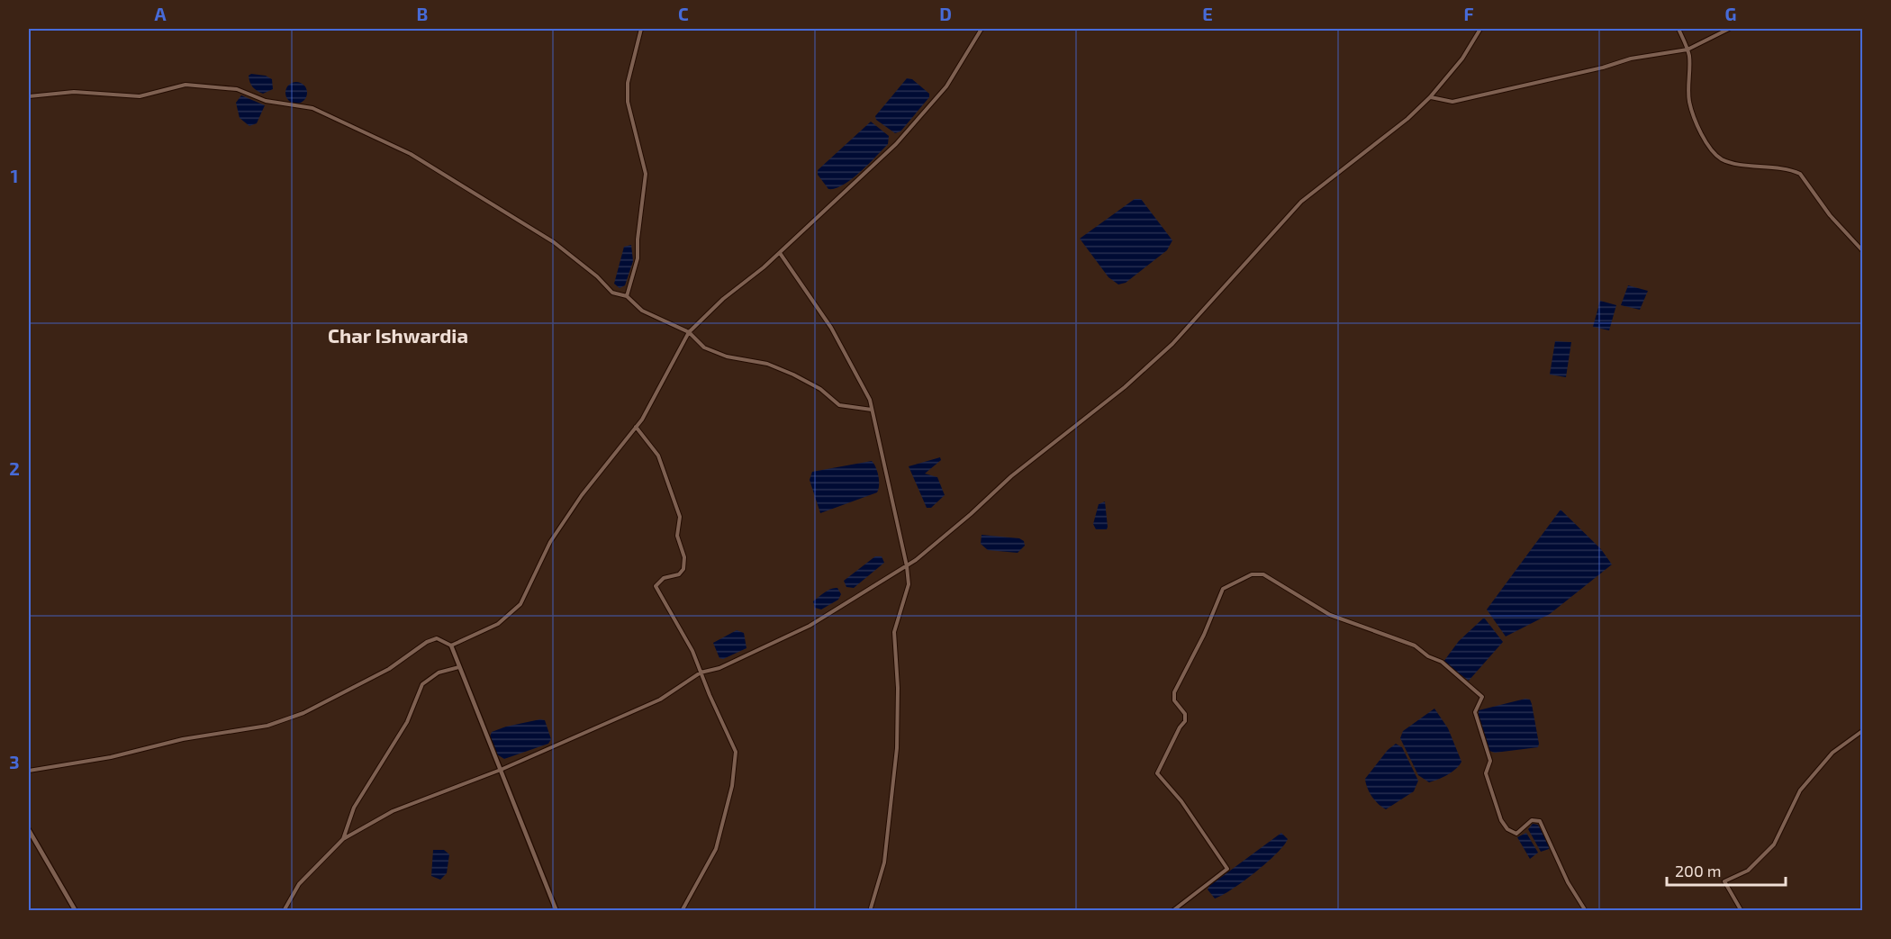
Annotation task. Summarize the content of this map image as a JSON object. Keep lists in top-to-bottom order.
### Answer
{
  "districts": ["Char Ishwardia"],
  "scale_bar": "200 m",
  "grid": {
    "columns": [
      "A",
      "B",
      "C",
      "D",
      "E",
      "F",
      "G"
    ],
    "rows": ["1", "2", "3"]
  }
}
